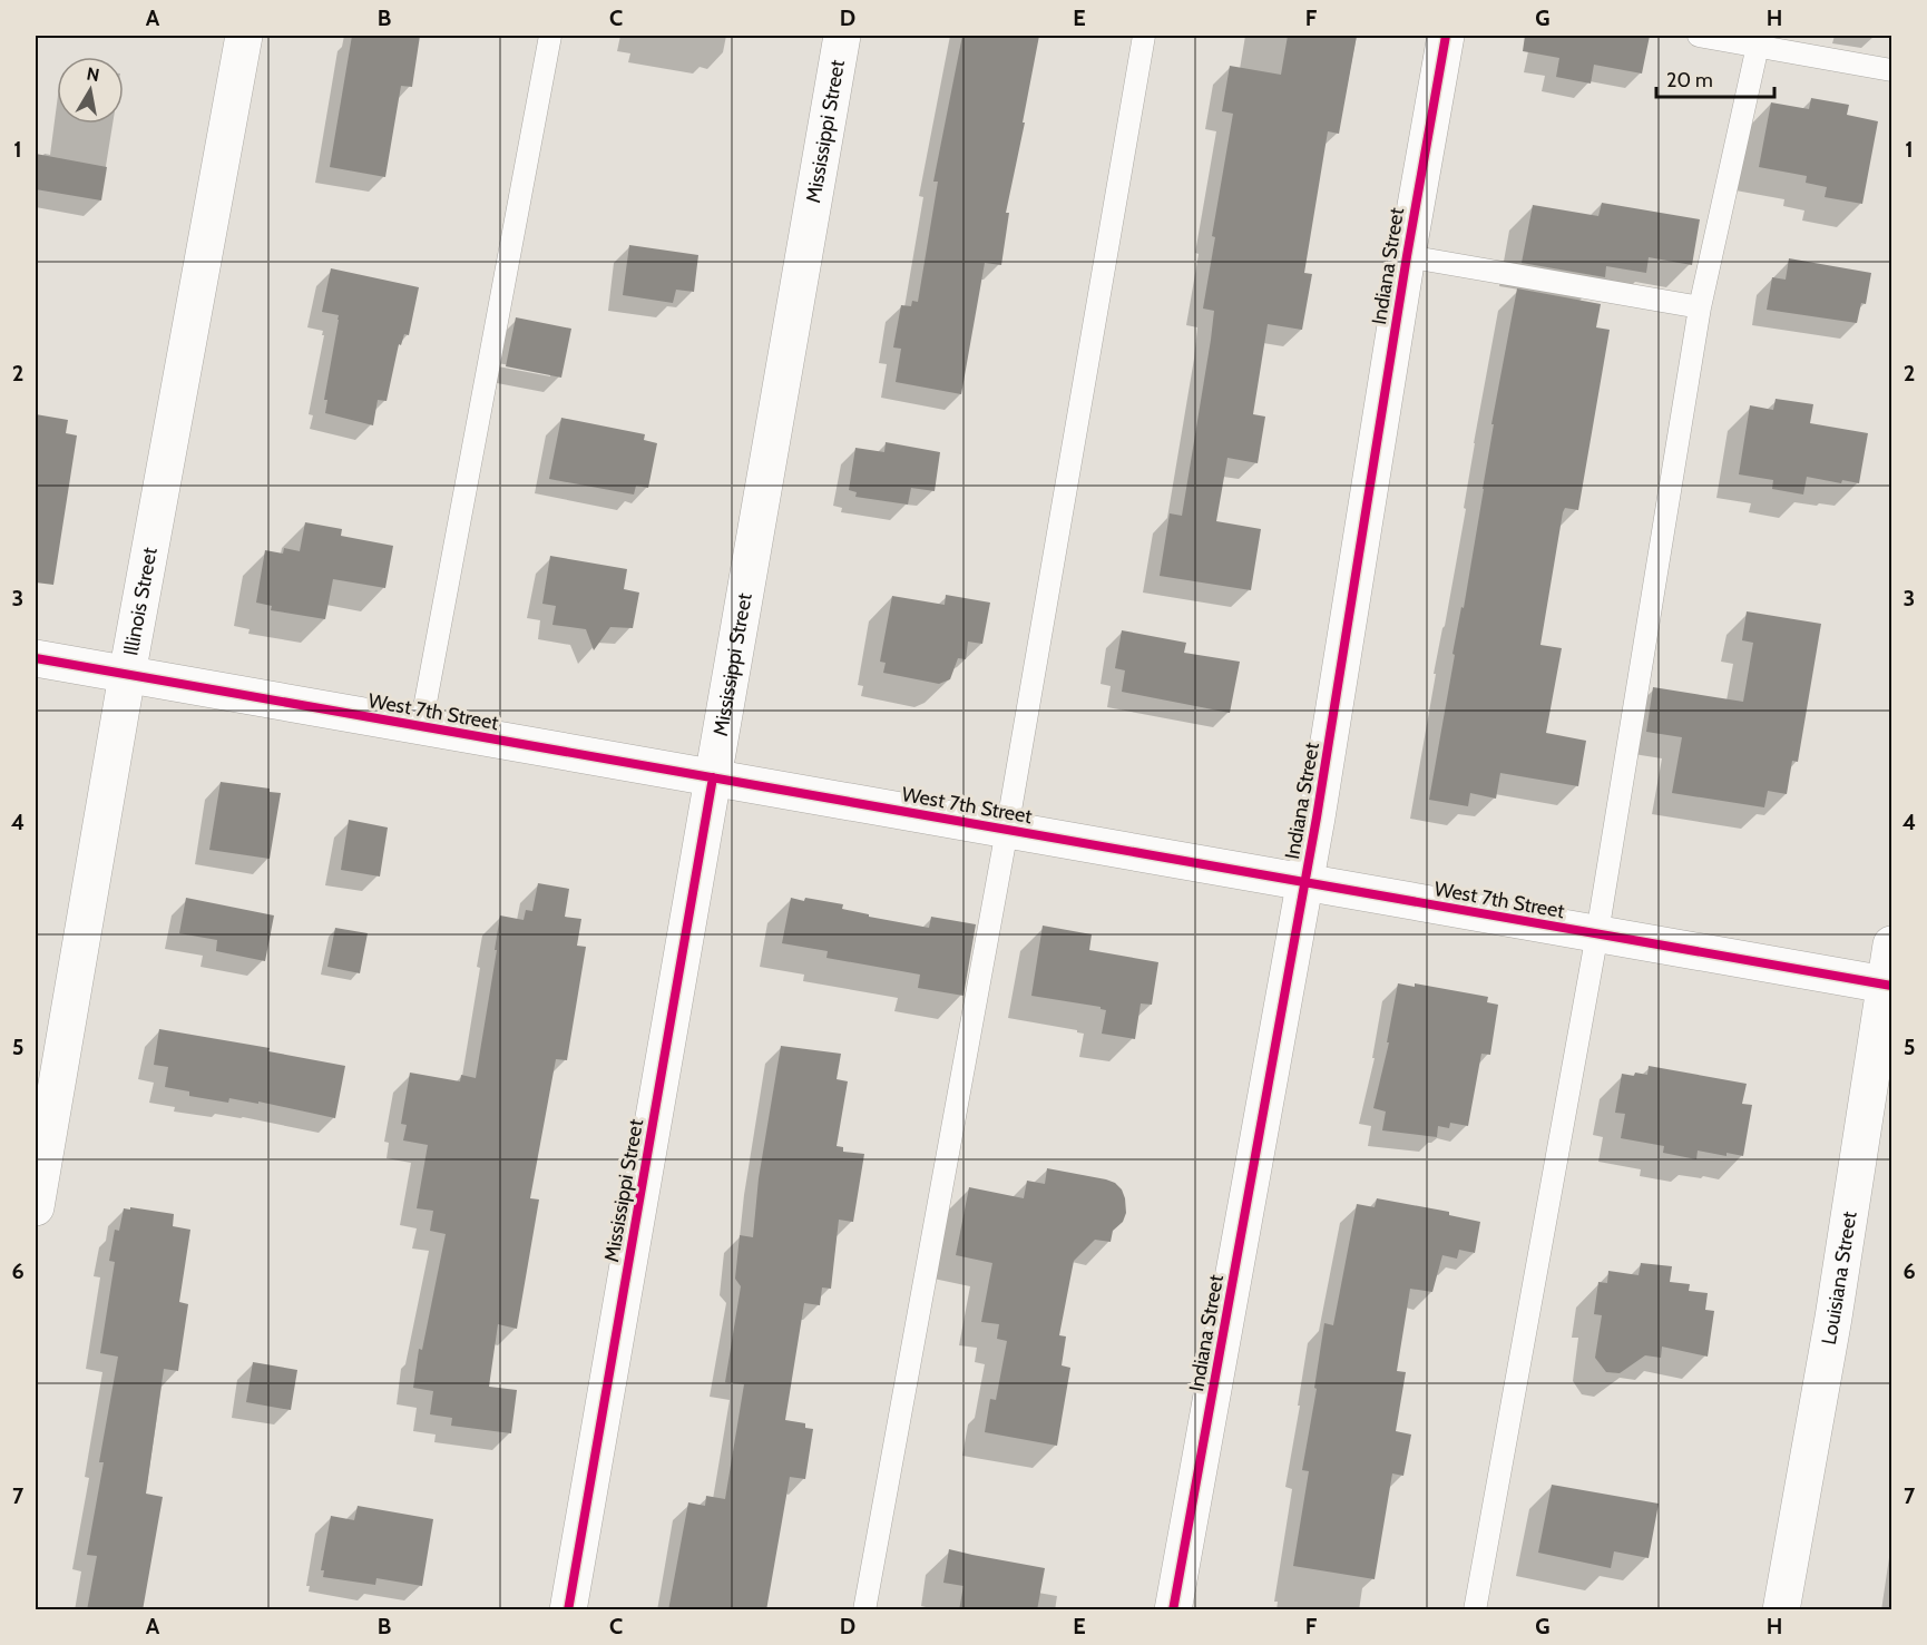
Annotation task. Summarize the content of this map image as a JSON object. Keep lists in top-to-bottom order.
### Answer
{
  "streets": {
    "street": [
      "Mississippi Street",
      "Indiana Street",
      "Illinois Street",
      "West 7th Street",
      "Louisiana Street"
    ]
  },
  "crossings": [
    ["Mississippi Street", "West 7th Street"],
    ["Indiana Street", "West 7th Street"],
    ["Illinois Street", "West 7th Street"],
    ["West 7th Street", "Louisiana Street"]
  ],
  "scale_bar": "20 m",
  "north": "top",
  "grid": {
    "columns": [
      "A",
      "B",
      "C",
      "D",
      "E",
      "F",
      "G",
      "H"
    ],
    "rows": [
      "1",
      "2",
      "3",
      "4",
      "5",
      "6",
      "7"
    ]
  }
}
